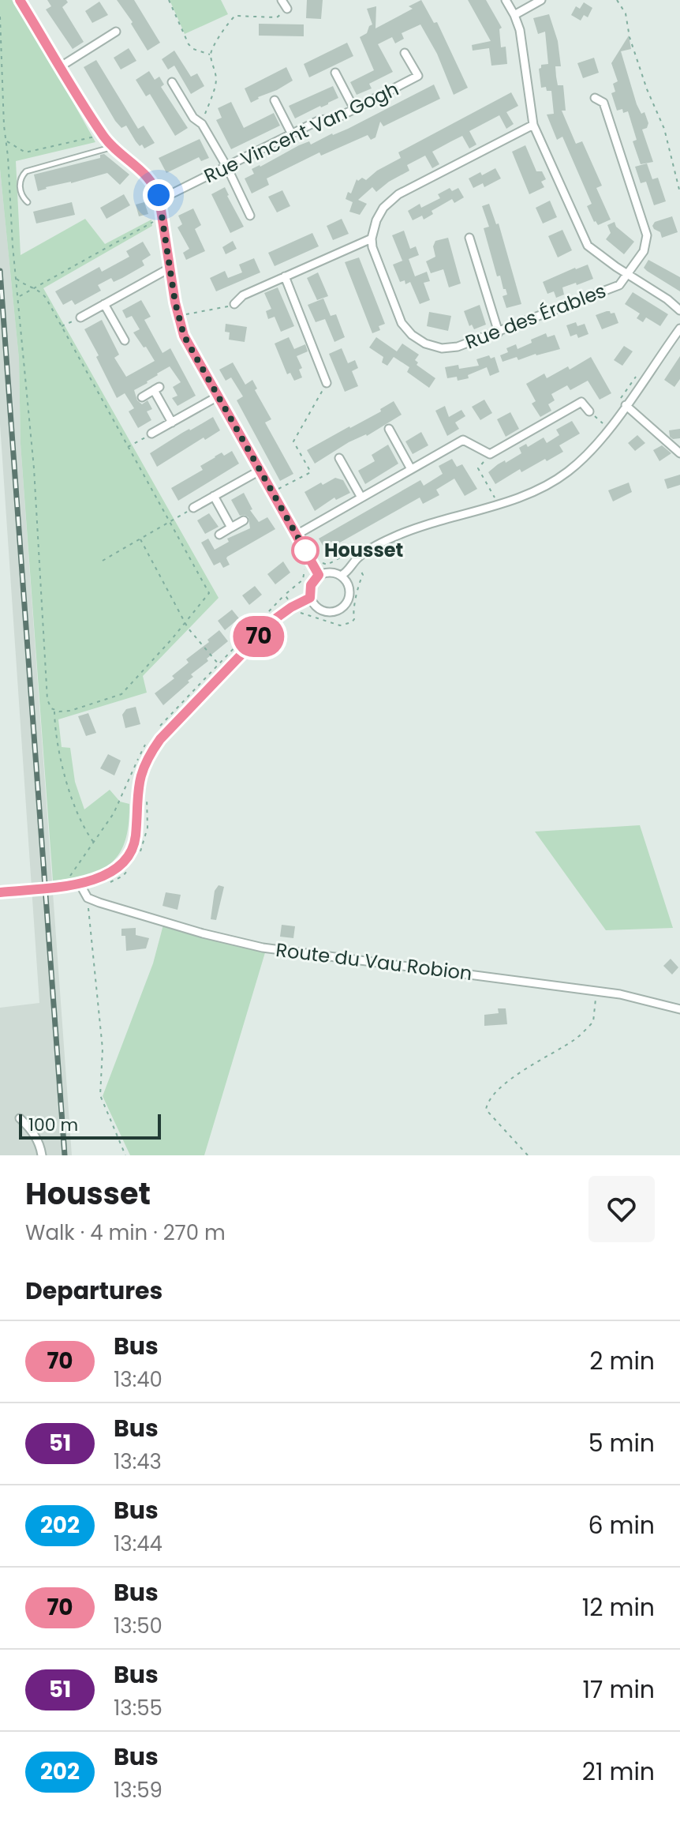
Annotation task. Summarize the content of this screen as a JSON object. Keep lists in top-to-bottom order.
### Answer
{
  "streets": {
    "street": ["Rue Vincent Van Gogh", "Rue des Érables", "Route du Vau Robion"]
  },
  "places": ["Housset"],
  "lines": ["bus line 70"],
  "scale_bar": "100 m",
  "page": {
    "on_map": "70",
    "scale": "100 m",
    "heading": [
      ["Housset", "Walk · 4 min · 270 m"],
      "Departures"
    ],
    "list": [
      {
        "mark": "70",
        "name": "Bus",
        "note": "13:40",
        "value": "2 min"
      },
      {
        "mark": "51",
        "name": "Bus",
        "note": "13:43",
        "value": "5 min"
      },
      {
        "mark": "202",
        "name": "Bus",
        "note": "13:44",
        "value": "6 min"
      },
      {
        "mark": "70",
        "name": "Bus",
        "note": "13:50",
        "value": "12 min"
      },
      {
        "mark": "51",
        "name": "Bus",
        "note": "13:55",
        "value": "17 min"
      },
      {
        "mark": "202",
        "name": "Bus",
        "note": "13:59",
        "value": "21 min"
      }
    ]
  }
}
